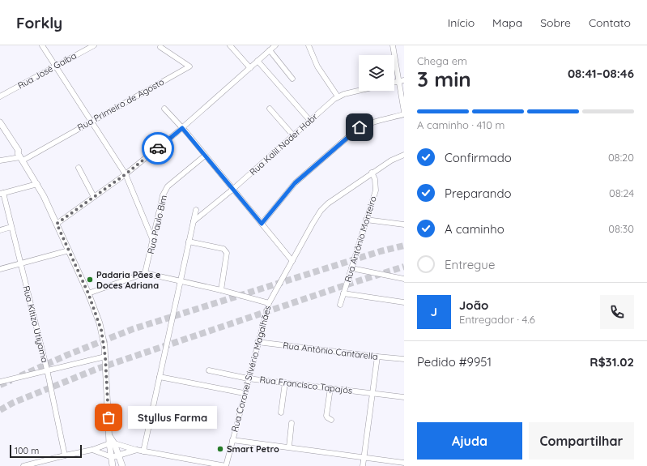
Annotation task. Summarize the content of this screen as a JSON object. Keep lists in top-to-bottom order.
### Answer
{
  "streets": {
    "street": [
      "Rua José Gaiba",
      "Rua Primeiro de Agosto",
      "Rua Kalil Nader Habr",
      "Rua Paulo Bim",
      "Rua Antônio Monteiro",
      "Rua Kitizo Utiyama",
      "Rua Antônio Cantarella",
      "Rua Coronel Silvério Magalhães",
      "Rua Francisco Tapajós"
    ]
  },
  "crossings": [
    ["Rua Antônio Monteiro", "Rua Coronel Silvério Magalhães"],
    ["Rua Antônio Cantarella", "Rua Coronel Silvério Magalhães"],
    ["Rua Coronel Silvério Magalhães", "Rua Francisco Tapajós"]
  ],
  "places": ["Padaria Pães e Doces Adriana", "Styllus Farma", "Smart Petro"],
  "scale_bar": "100 m",
  "page": {
    "header": "Forkly",
    "nav": [
      "Início",
      "Mapa",
      "Sobre",
      "Contato"
    ],
    "heading": ["3 min", "Chega em", "08:41–08:46"],
    "panel": [
      "João",
      "Entregador · 4.6",
      "Pedido #9951",
      "R$31.02"
    ],
    "bar": "A caminho · 410 m",
    "list": [
      ["Confirmado", "08:20"],
      ["Preparando", "08:24"],
      ["A caminho", "08:30"],
      "Entregue"
    ],
    "round": "J",
    "bubble": "Styllus Farma",
    "buttons": ["Ajuda", "Compartilhar"],
    "scale": "100 m"
  }
}
